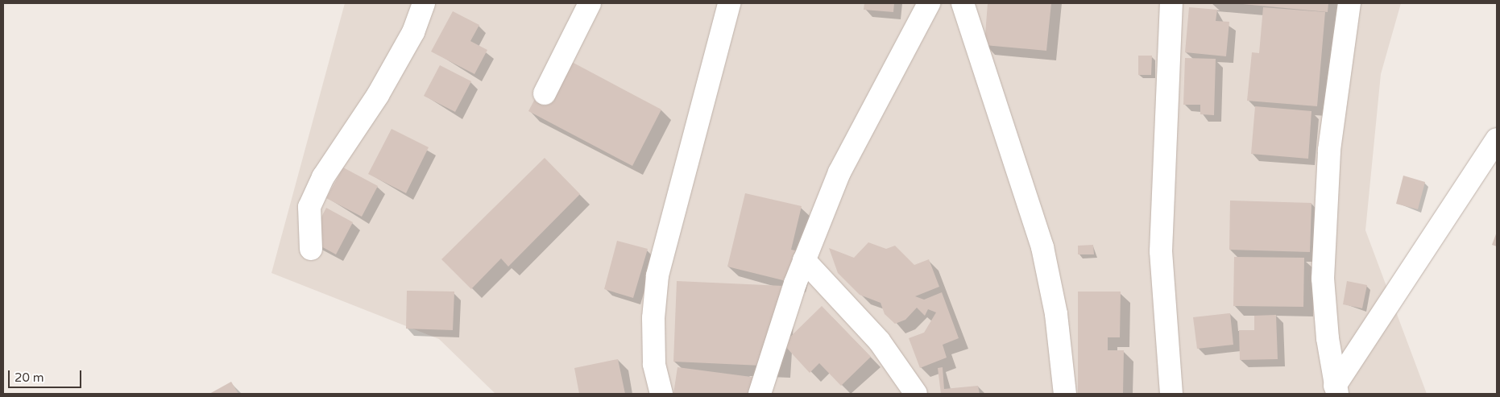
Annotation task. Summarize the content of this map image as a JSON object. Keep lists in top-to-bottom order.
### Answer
{
  "scale_bar": "20 m"
}
